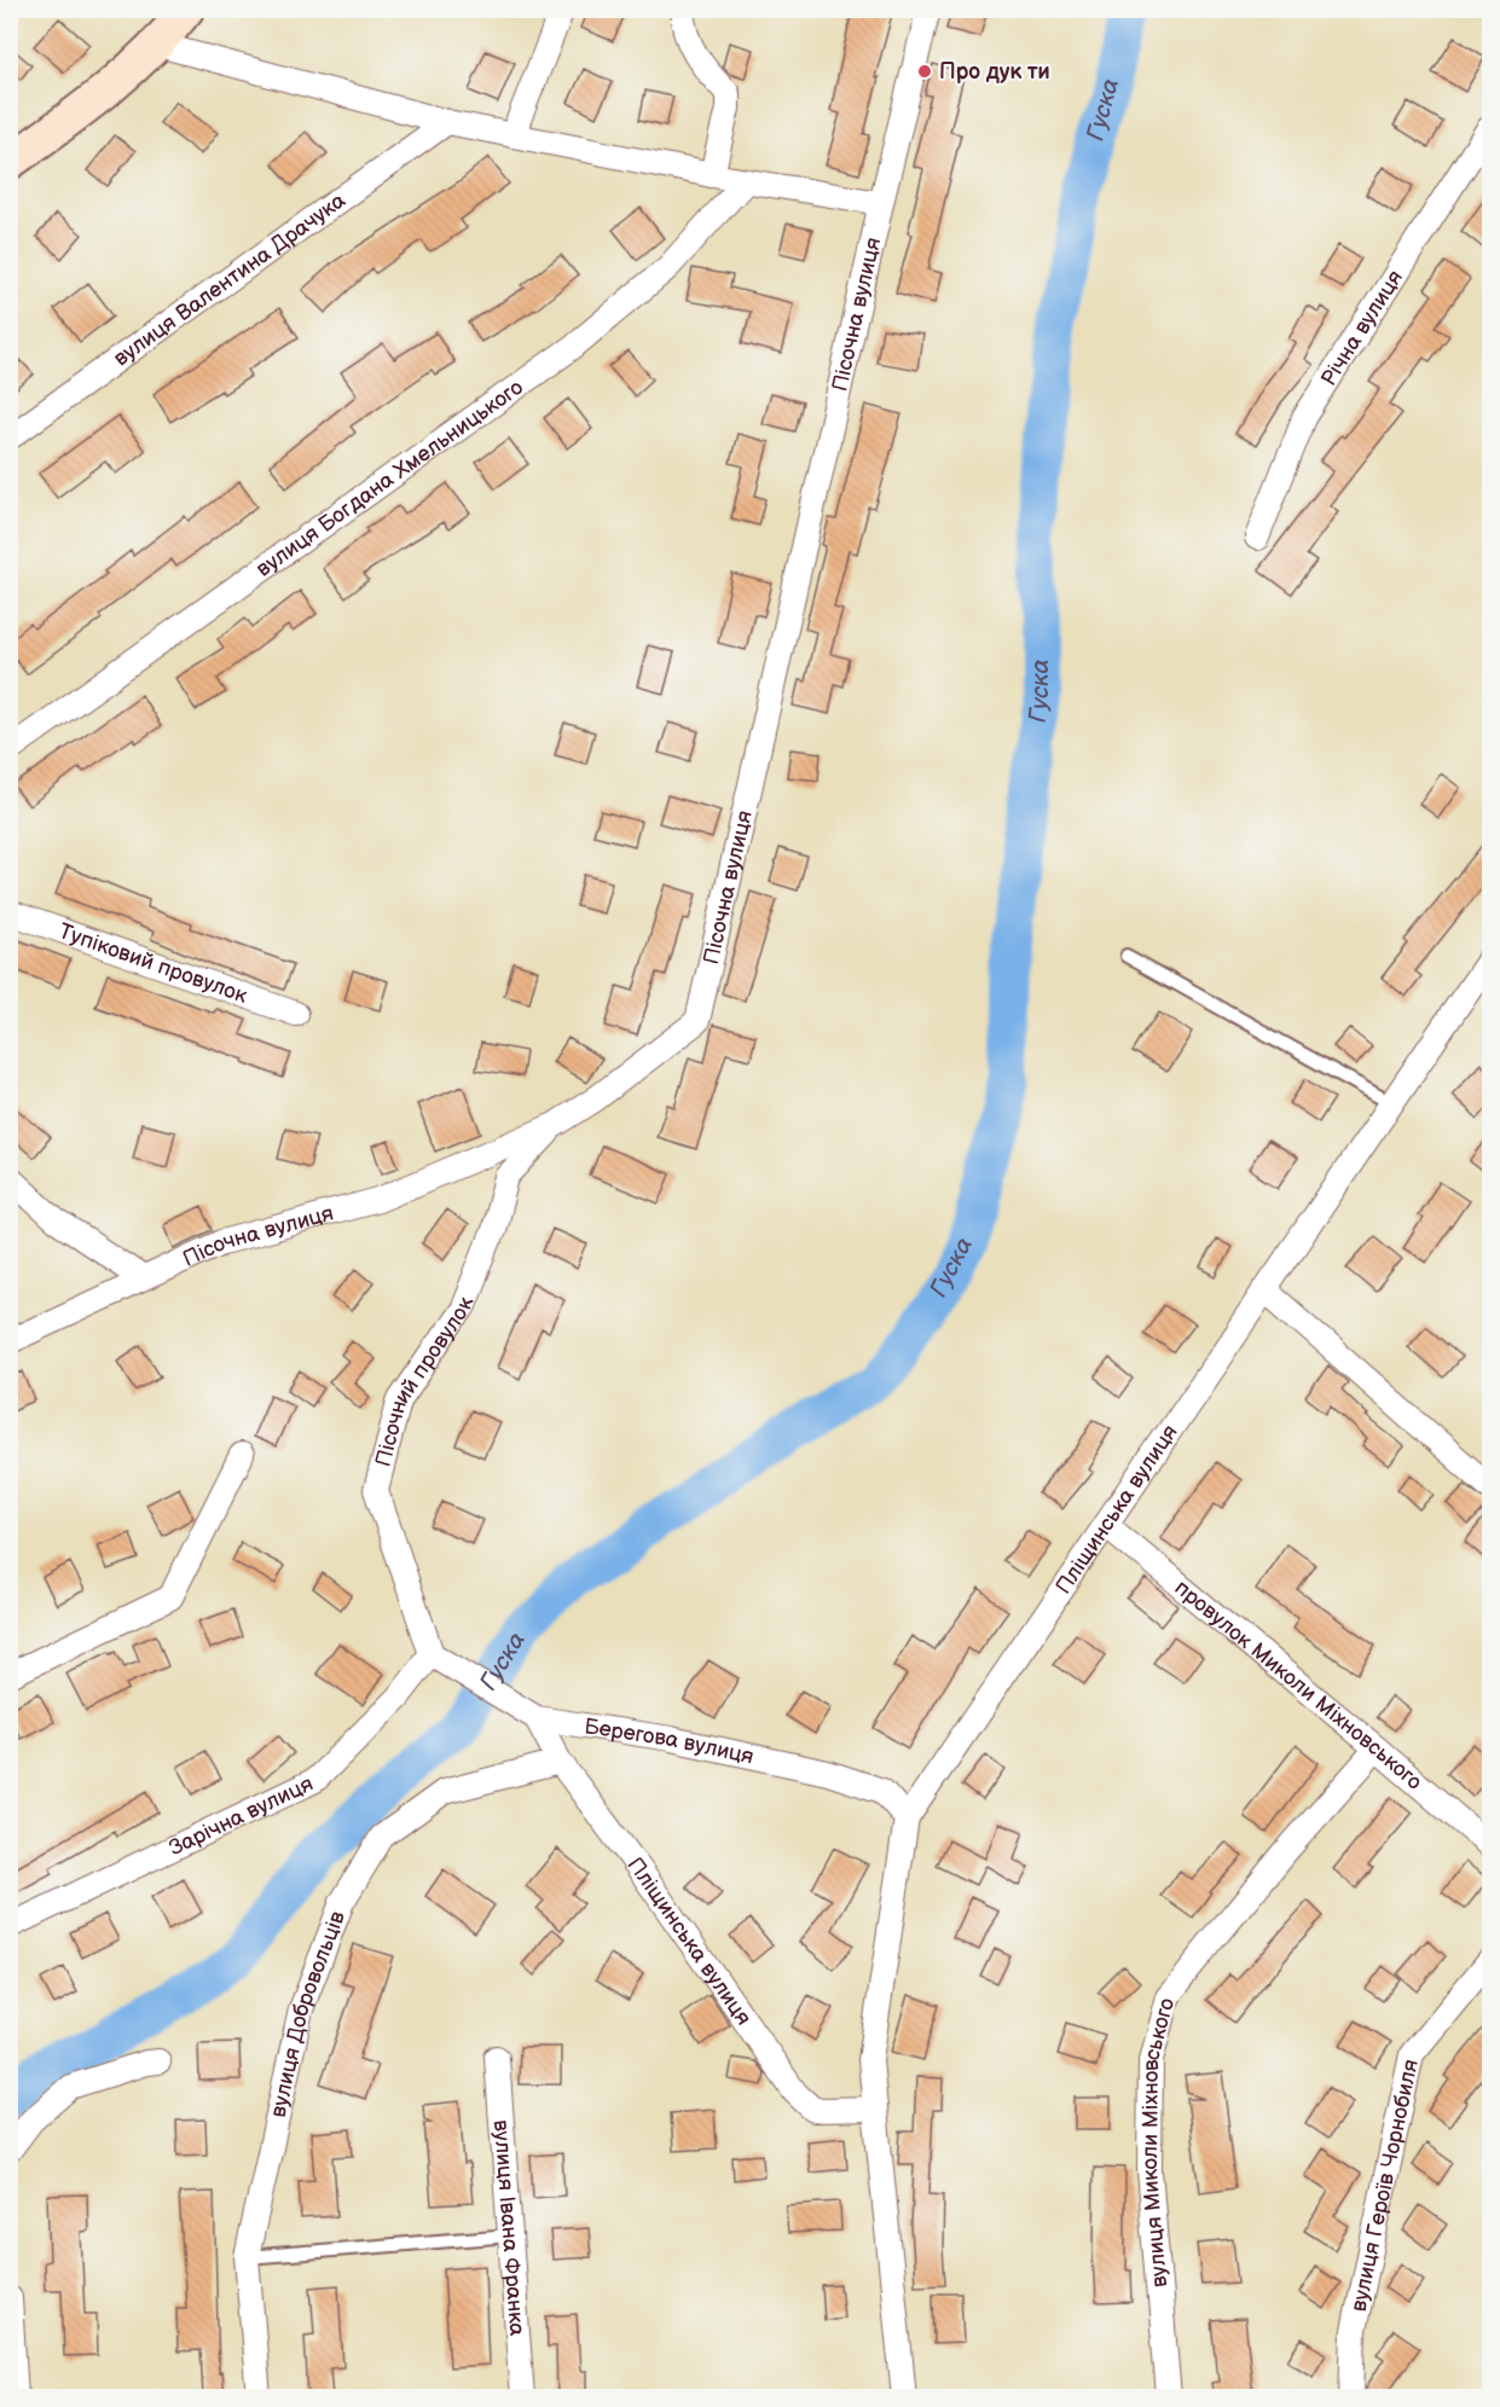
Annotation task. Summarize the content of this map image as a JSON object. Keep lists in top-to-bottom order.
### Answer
{
  "streets": {
    "street": [
      "вулиця Валентина Драчука",
      "Пісочна вулиця",
      "Річна вулиця",
      "вулиця Богдана Хмельницького",
      "Тупіковий провулок",
      "Пісочний провулок",
      "Пліщинська вулиця",
      "провулок Миколи Міхновського",
      "Берегова вулиця",
      "Зарічна вулиця",
      "вулиця Добровольців",
      "вулиця Миколи Міхновського",
      "вулиця Героїв Чорнобиля",
      "вулиця Івана Франка"
    ]
  },
  "crossings": [
    ["Пісочна вулиця", "Пісочний провулок"],
    ["Пісочний провулок", "Берегова вулиця"],
    ["Пісочний провулок", "Зарічна вулиця"],
    ["Пліщинська вулиця", "провулок Миколи Міхновського"],
    ["Пліщинська вулиця", "Берегова вулиця"],
    ["Пліщинська вулиця", "вулиця Добровольців"],
    ["провулок Миколи Міхновського", "вулиця Миколи Міхновського"],
    ["Берегова вулиця", "Зарічна вулиця"]
  ],
  "water": ["Гуска"],
  "places": ["Про дук ти"]
}
